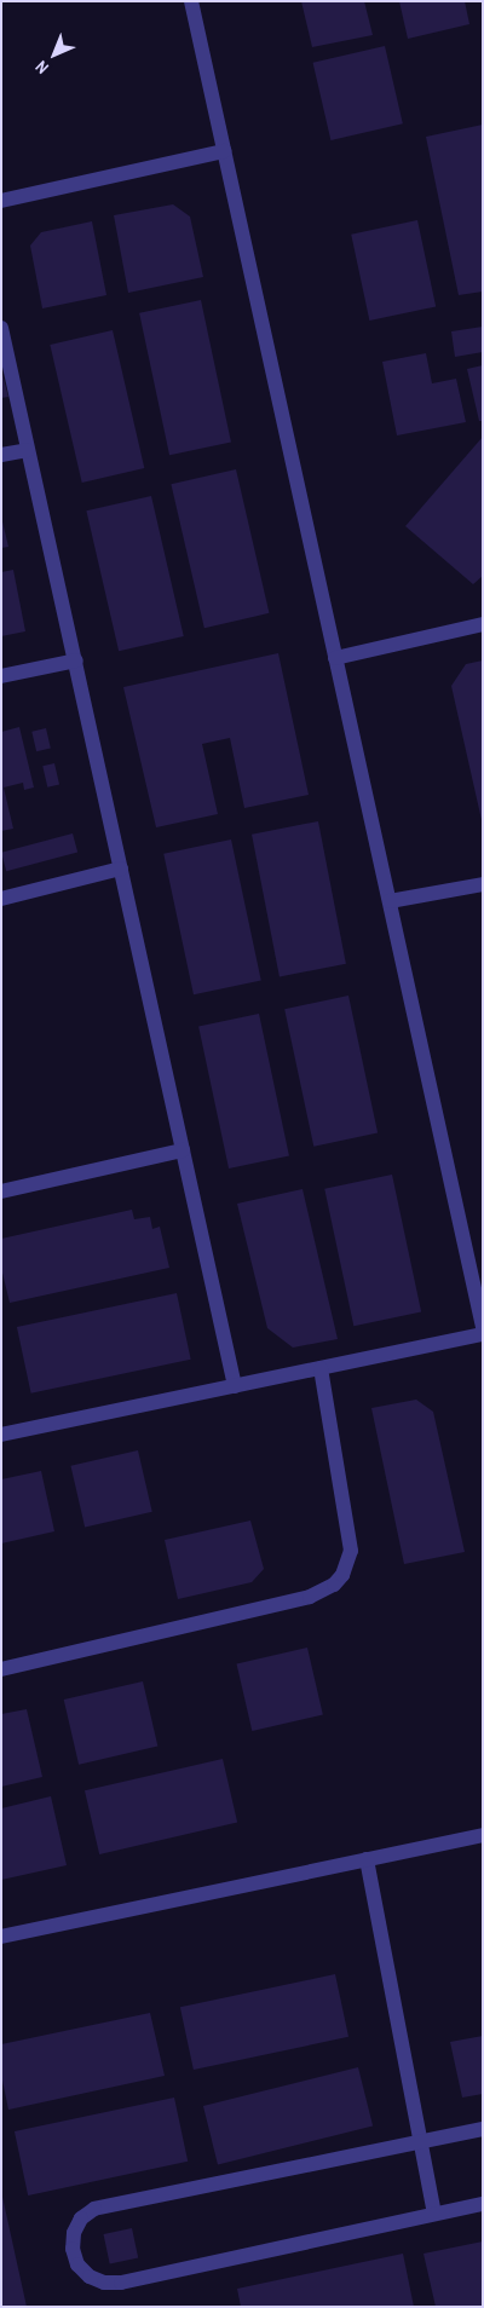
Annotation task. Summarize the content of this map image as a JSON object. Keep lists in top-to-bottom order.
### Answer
{
  "north": "bottom left"
}
